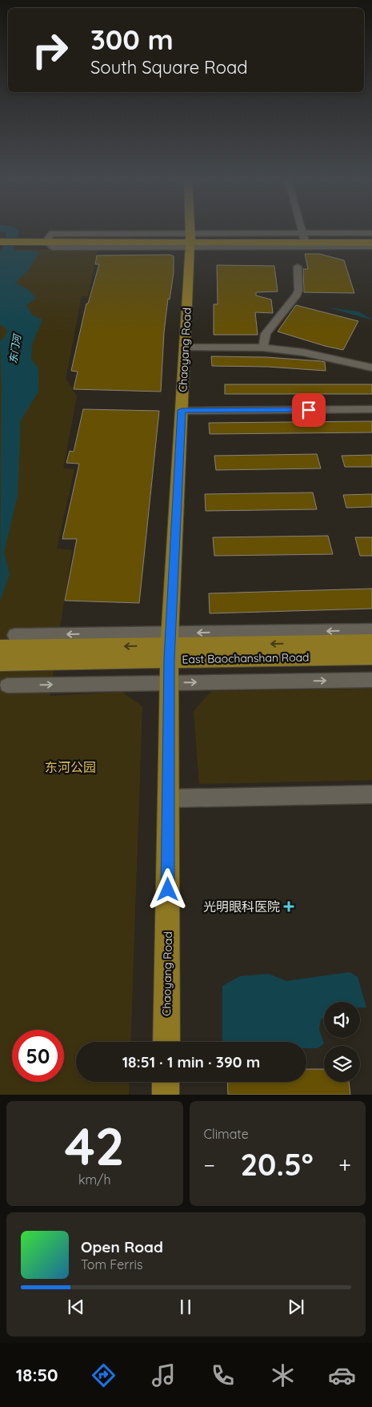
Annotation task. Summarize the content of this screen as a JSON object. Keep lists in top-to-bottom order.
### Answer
{
  "streets": {
    "main road": ["Chaoyang Road", "East Baochanshan Road"]
  },
  "crossings": [
    ["Chaoyang Road", "East Baochanshan Road"]
  ],
  "water": ["东门河"],
  "parks": ["东河公园"],
  "places": {
    "health": ["光明眼科医院"]
  },
  "page": {
    "turn": ["300 m", "South Square Road"],
    "limit": "50",
    "trip": "18:51 · 1 min · 390 m",
    "tile": [
      ["42", "km/h"],
      "Climate"
    ],
    "heat": ["−", "20.5°", "+"],
    "song": ["Open Road", "Tom Ferris"],
    "tabs": "18:50"
  }
}
